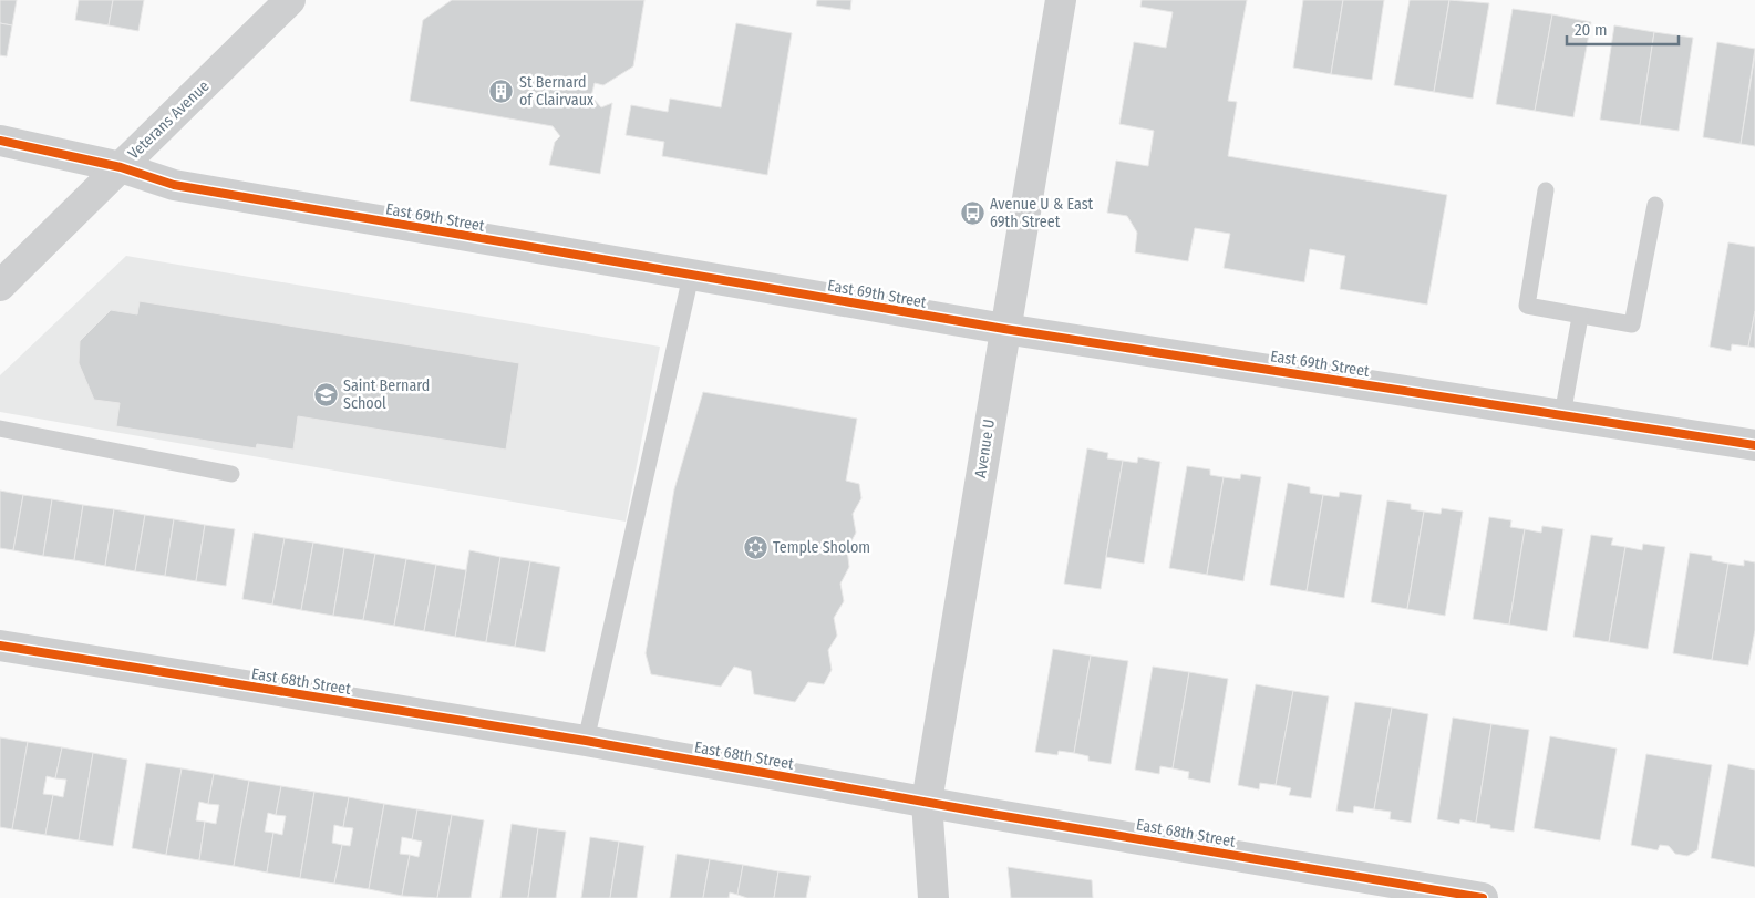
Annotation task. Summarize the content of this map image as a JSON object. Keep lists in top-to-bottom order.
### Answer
{
  "streets": {
    "street": [
      "Veterans Avenue",
      "East 69th Street",
      "Avenue U",
      "East 68th Street"
    ]
  },
  "crossings": [
    ["Veterans Avenue", "East 69th Street"],
    ["East 69th Street", "Avenue U"],
    ["Avenue U", "East 68th Street"]
  ],
  "places": {
    "building": ["St Bernard of Clairvaux"],
    "bus stop": ["Avenue U & East 69th Street"],
    "school or university": ["Saint Bernard School"],
    "synagogue": ["Temple Sholom"]
  },
  "scale_bar": "20 m"
}
